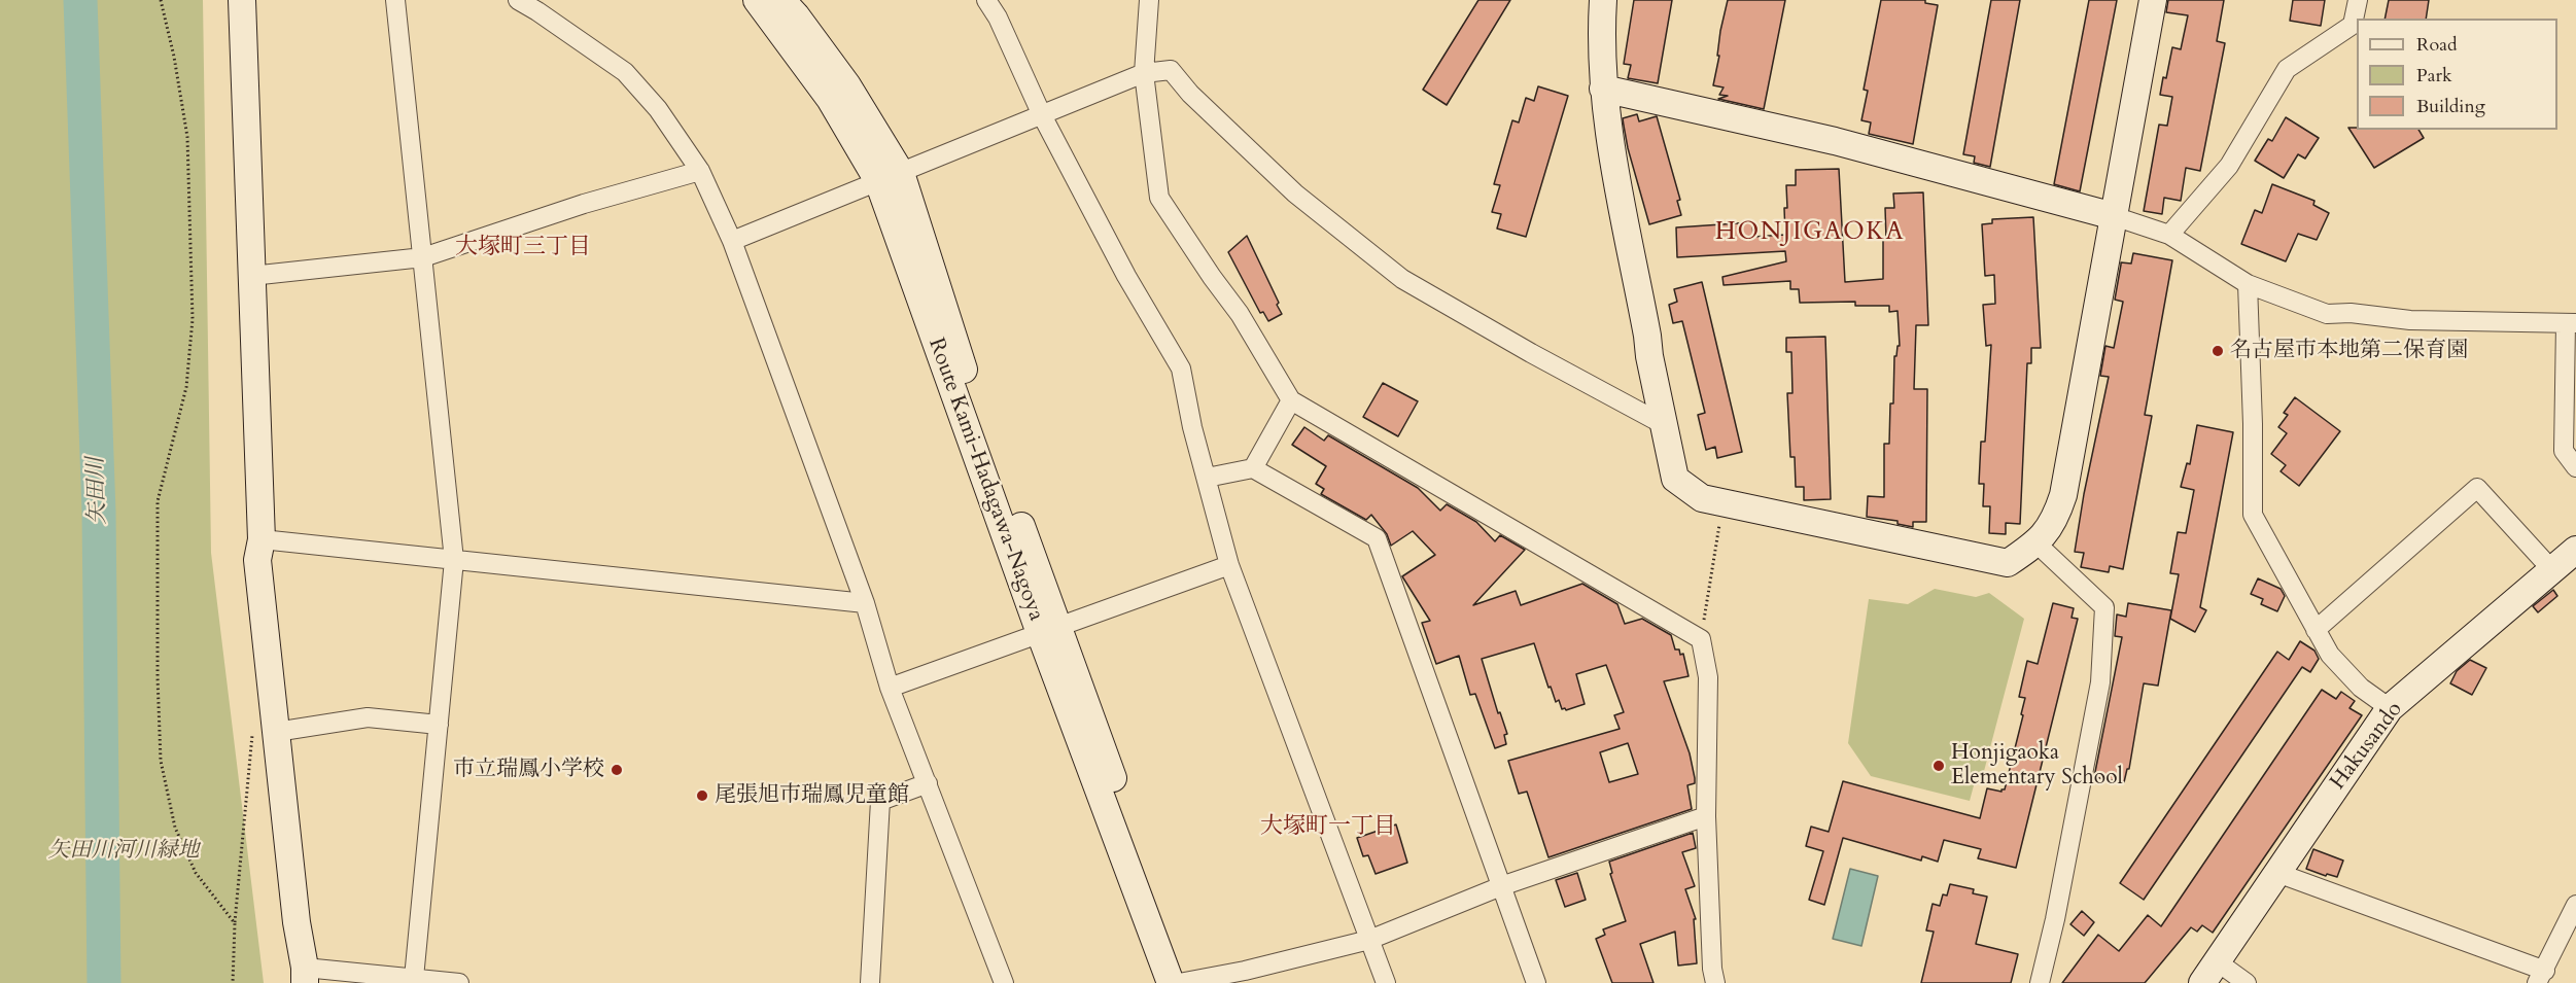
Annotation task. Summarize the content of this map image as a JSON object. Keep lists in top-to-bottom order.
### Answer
{
  "streets": {
    "street": ["Route Kami-Hadagawa-Nagoya", "Hakusando"]
  },
  "districts": ["HONJIGAOKA", "大塚町三丁目", "大塚町一丁目"],
  "water": ["矢田川"],
  "parks": ["矢田川河川緑地"],
  "places": [
    "名古屋市本地第二保育園",
    "Honjigaoka Elementary School",
    "市立瑞鳳小学校",
    "尾張旭市瑞鳳児童館"
  ],
  "legend": ["Road", "Park", "Building"]
}
